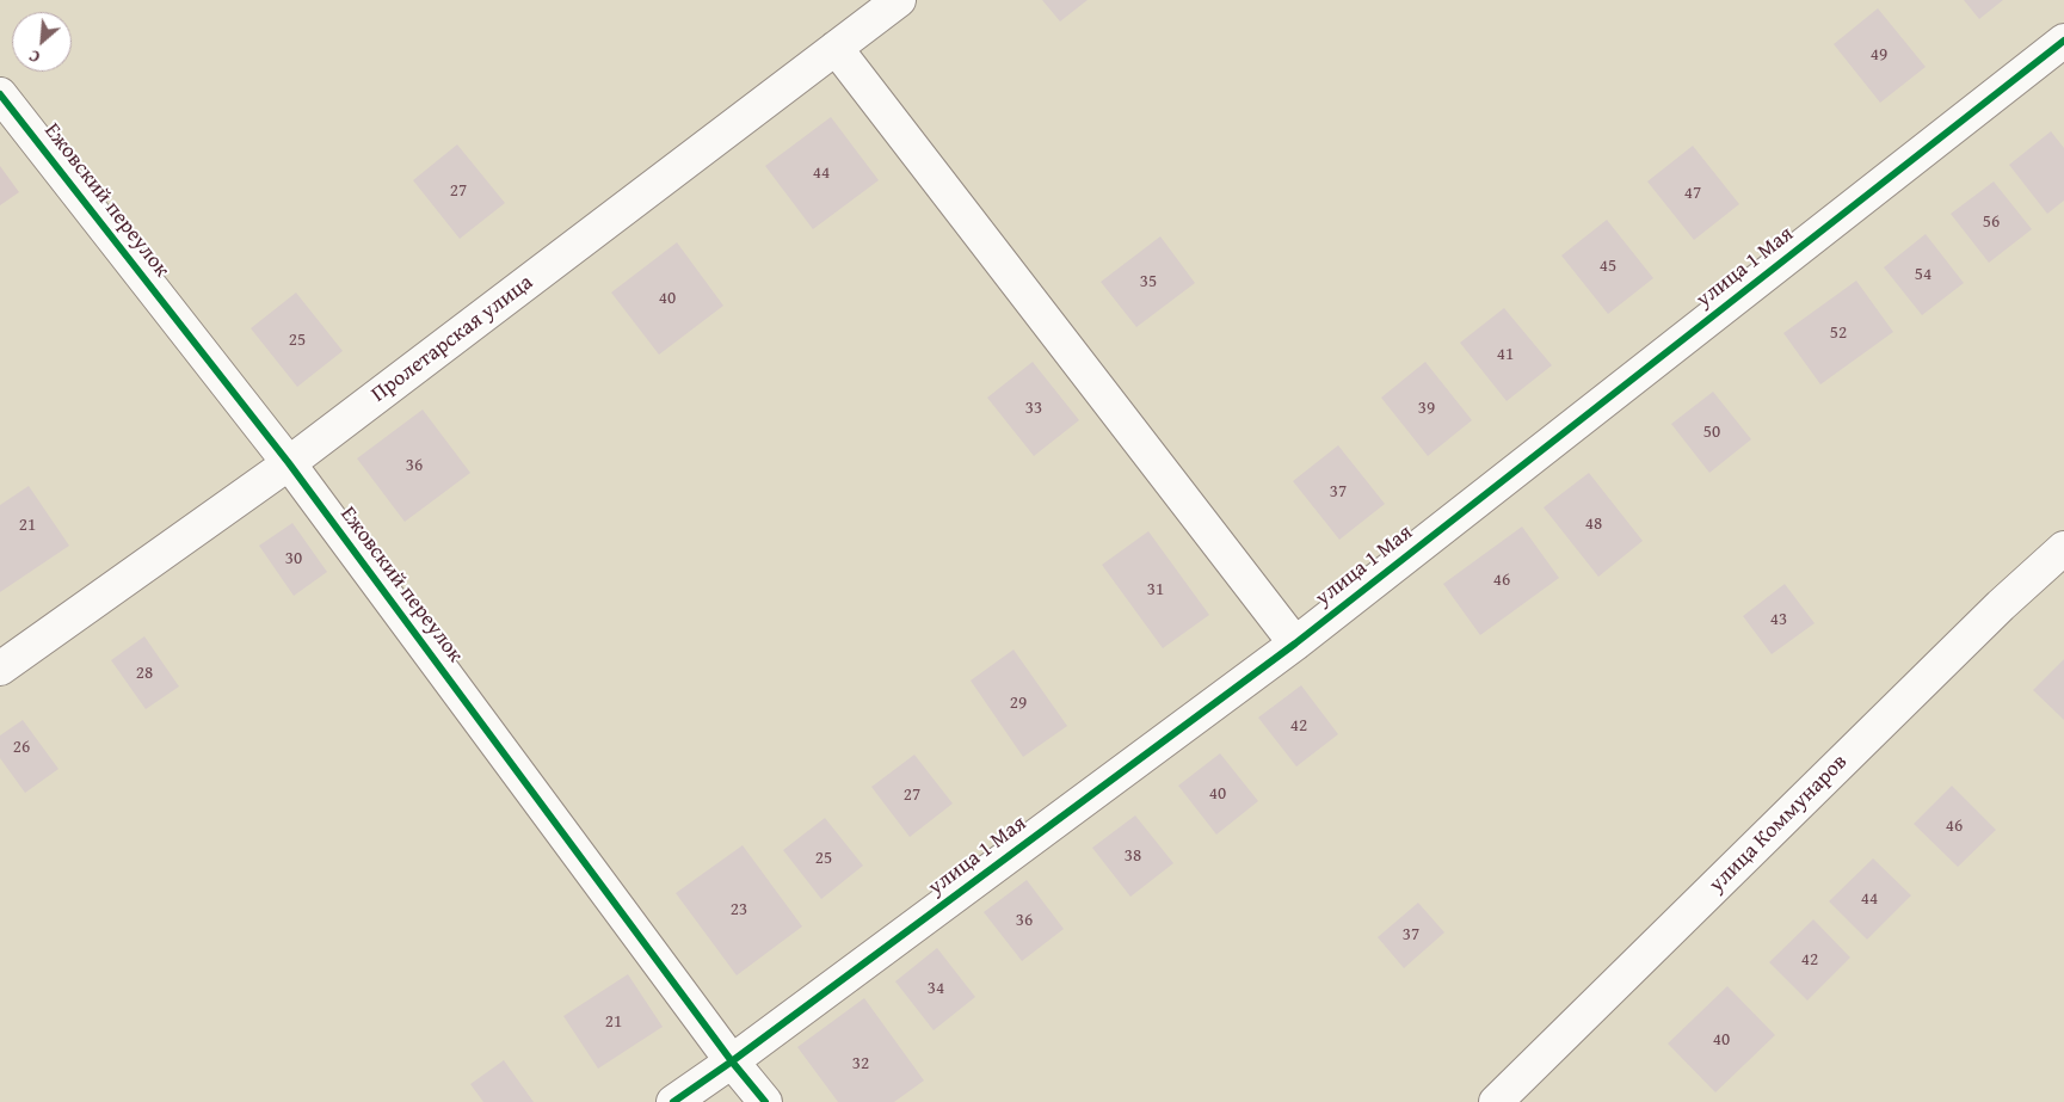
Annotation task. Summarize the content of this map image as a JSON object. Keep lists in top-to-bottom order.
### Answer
{
  "streets": {
    "street": [
      "Ежовский переулок",
      "улица 1 Мая",
      "Пролетарская улица",
      "улица Коммунаров"
    ]
  },
  "crossings": [
    ["Ежовский переулок", "улица 1 Мая"],
    ["Ежовский переулок", "Пролетарская улица"]
  ],
  "house_numbers": [
    "49",
    "44",
    "27",
    "47",
    "56",
    "45",
    "54",
    "35",
    "40",
    "52",
    "25",
    "41",
    "33",
    "39",
    "50",
    "36",
    "37",
    "48",
    "21",
    "30",
    "46",
    "31",
    "43",
    "28",
    "29",
    "42",
    "26",
    "40",
    "27",
    "46",
    "38",
    "25",
    "44",
    "23",
    "36",
    "37",
    "42",
    "34",
    "21",
    "40",
    "32"
  ],
  "north": "bottom left"
}
